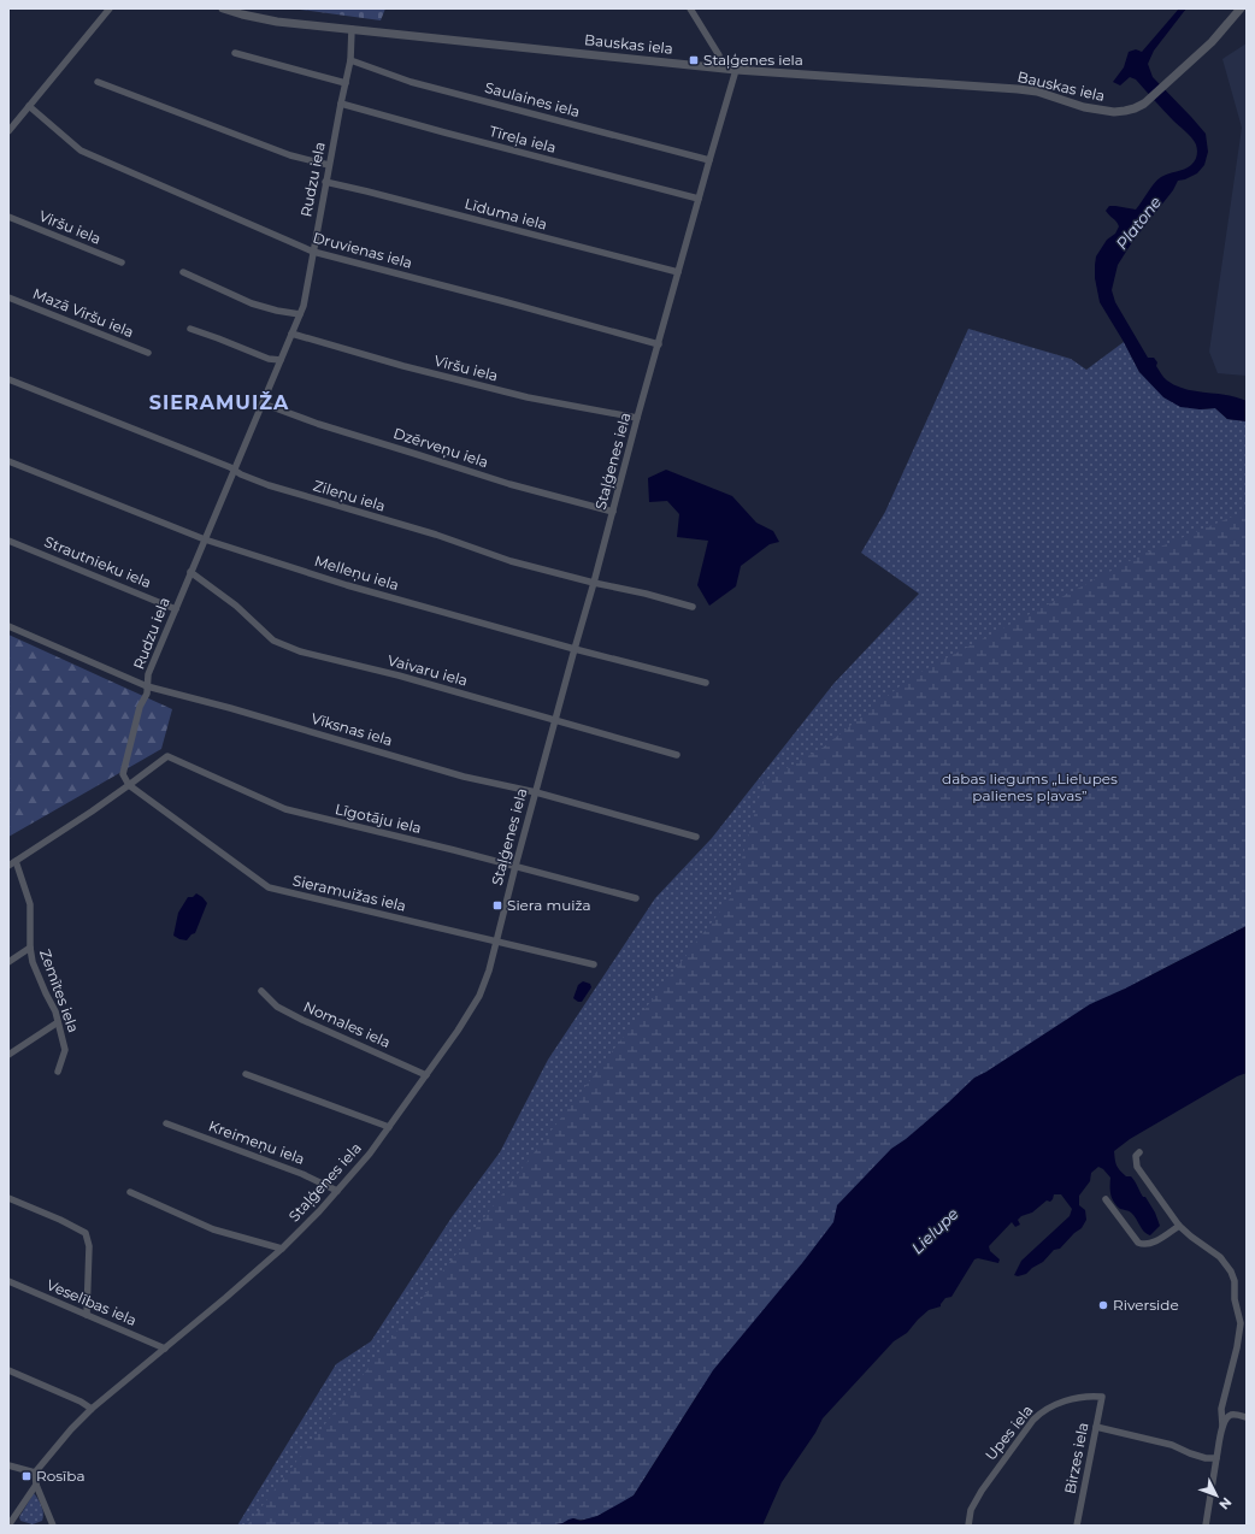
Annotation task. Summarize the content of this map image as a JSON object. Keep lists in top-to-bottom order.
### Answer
{
  "streets": {
    "street": [
      "Bauskas iela",
      "Saulaines iela",
      "Tīreļa iela",
      "Rudzu iela",
      "Līduma iela",
      "Viršu iela",
      "Druvienas iela",
      "Mazā Viršu iela",
      "Dzērveņu iela",
      "Staļģenes iela",
      "Zileņu iela",
      "Strautnieku iela",
      "Melleņu iela",
      "Vaivaru iela",
      "Vīksnas iela",
      "Līgotāju iela",
      "Sieramuižas iela",
      "Zemītes iela",
      "Nomales iela",
      "Kreimeņu iela",
      "Veselības iela",
      "Upes iela",
      "Birzes iela"
    ]
  },
  "crossings": [
    ["Bauskas iela", "Rudzu iela"],
    ["Bauskas iela", "Staļģenes iela"],
    ["Saulaines iela", "Rudzu iela"],
    ["Saulaines iela", "Staļģenes iela"],
    ["Tīreļa iela", "Rudzu iela"],
    ["Tīreļa iela", "Staļģenes iela"],
    ["Rudzu iela", "Līduma iela"],
    ["Rudzu iela", "Viršu iela"],
    ["Rudzu iela", "Druvienas iela"],
    ["Rudzu iela", "Dzērveņu iela"],
    ["Rudzu iela", "Zileņu iela"],
    ["Rudzu iela", "Strautnieku iela"],
    ["Rudzu iela", "Melleņu iela"],
    ["Rudzu iela", "Vaivaru iela"],
    ["Rudzu iela", "Vīksnas iela"],
    ["Rudzu iela", "Līgotāju iela"],
    ["Rudzu iela", "Sieramuižas iela"],
    ["Līduma iela", "Staļģenes iela"],
    ["Viršu iela", "Staļģenes iela"],
    ["Druvienas iela", "Staļģenes iela"],
    ["Dzērveņu iela", "Staļģenes iela"],
    ["Staļģenes iela", "Zileņu iela"],
    ["Staļģenes iela", "Melleņu iela"],
    ["Staļģenes iela", "Vaivaru iela"],
    ["Staļģenes iela", "Vīksnas iela"],
    ["Staļģenes iela", "Līgotāju iela"],
    ["Staļģenes iela", "Sieramuižas iela"],
    ["Staļģenes iela", "Nomales iela"],
    ["Staļģenes iela", "Kreimeņu iela"],
    ["Staļģenes iela", "Veselības iela"],
    ["Līgotāju iela", "Sieramuižas iela"],
    ["Upes iela", "Birzes iela"]
  ],
  "districts": ["SIERAMUIŽA"],
  "water": ["Platone", "Lielupe"],
  "parks": ["dabas liegums „Lielupes palienes pļavas”"],
  "places": {
    "transit": ["Staļģenes iela", "Siera muiža", "Rosība"],
    "other": ["Riverside"]
  },
  "north": "bottom right"
}
